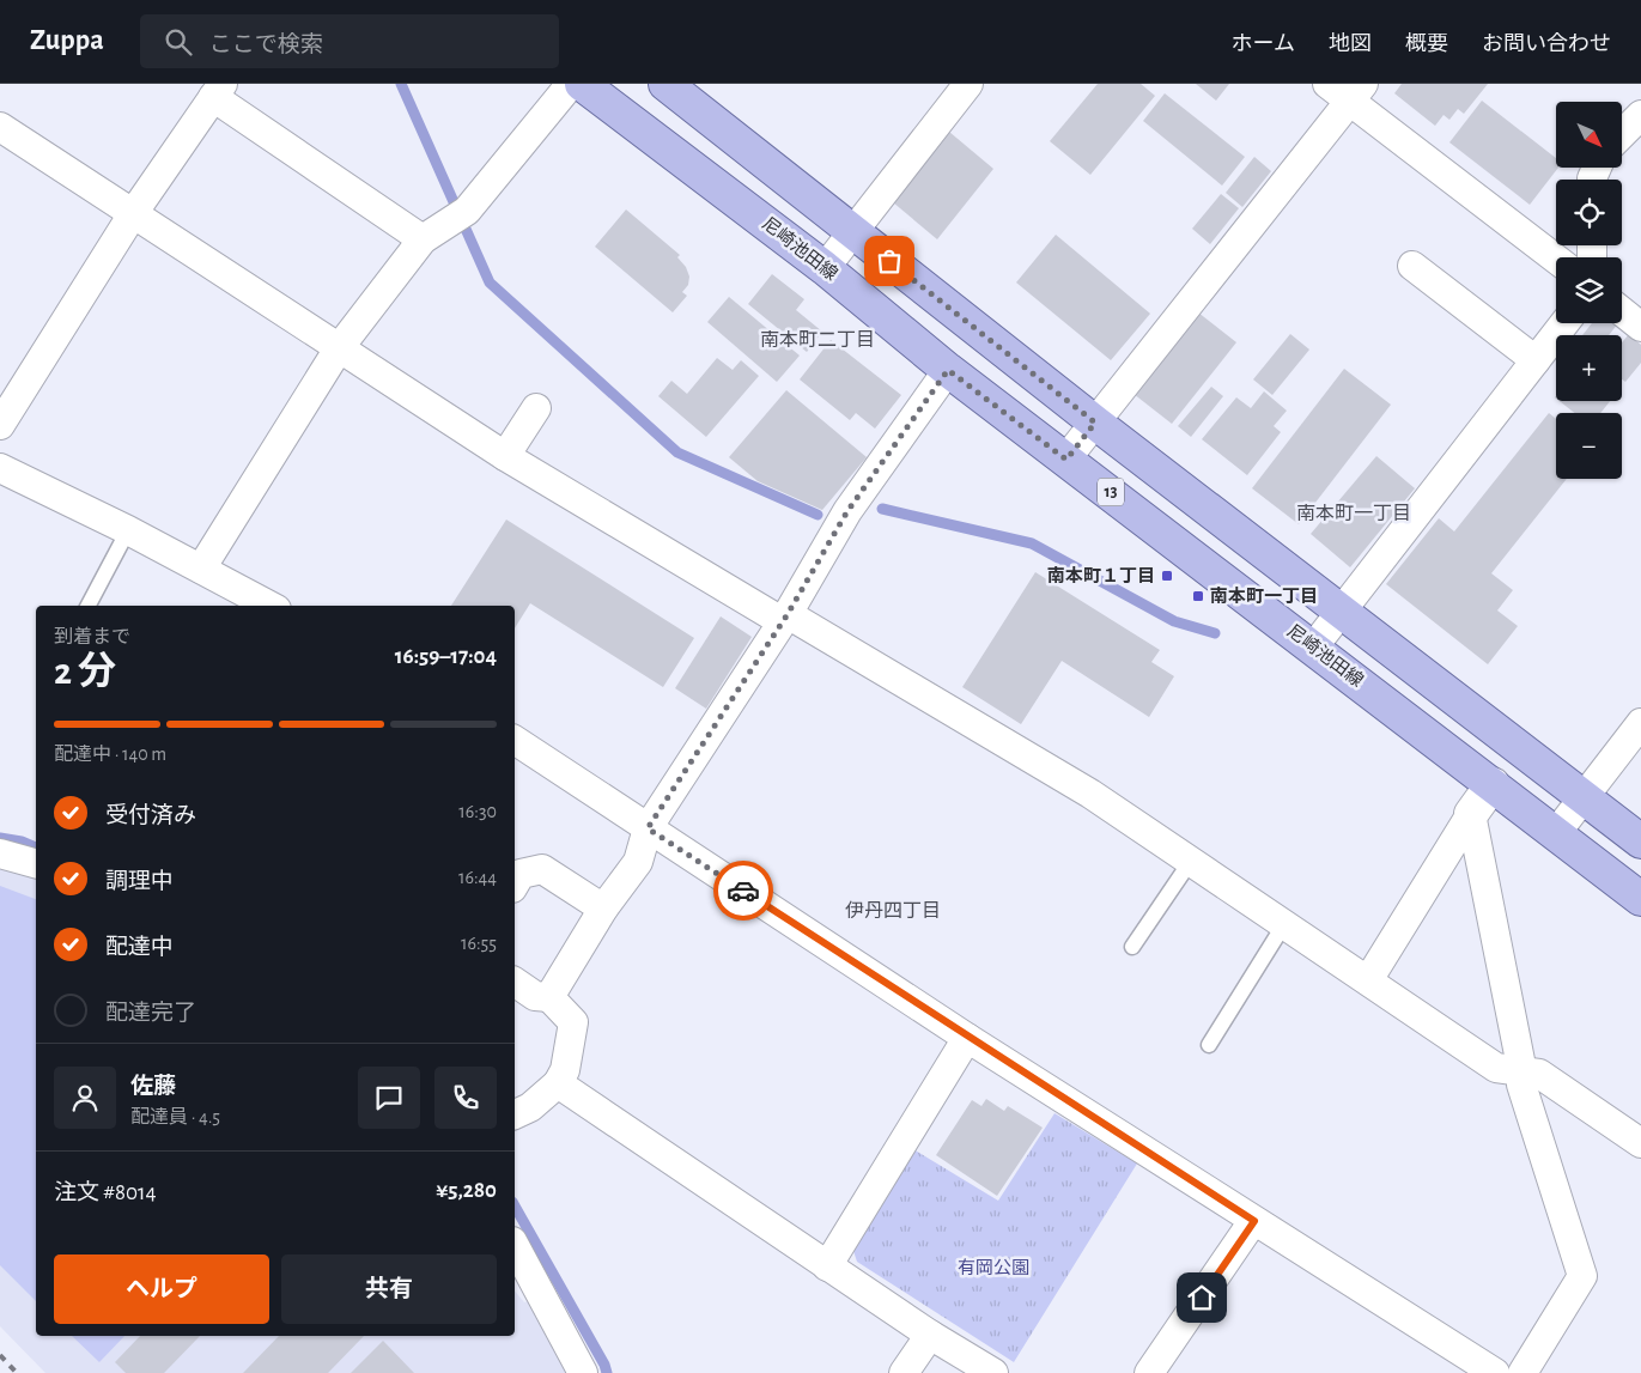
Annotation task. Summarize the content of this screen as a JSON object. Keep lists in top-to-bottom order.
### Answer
{
  "streets": {
    "main road": ["尼崎池田線", "13"]
  },
  "districts": ["南本町二丁目", "南本町一丁目", "伊丹四丁目"],
  "parks": ["有岡公園"],
  "places": {
    "transit": ["南本町１丁目", "南本町一丁目"]
  },
  "north": "bottom right",
  "page": {
    "header": "Zuppa",
    "search": "ここで検索",
    "nav": [
      "ホーム",
      "地図",
      "概要",
      "お問い合わせ"
    ],
    "map_buttons": ["+", "−"],
    "heading": ["2 分", "到着まで", "16:59–17:04"],
    "panel": [
      "佐藤",
      "配達員 · 4.5",
      "注文 #8014",
      "¥5,280"
    ],
    "bar": "配達中 · 140 m",
    "list": [
      ["受付済み", "16:30"],
      ["調理中", "16:44"],
      ["配達中", "16:55"],
      "配達完了"
    ],
    "buttons": ["ヘルプ", "共有"]
  }
}
